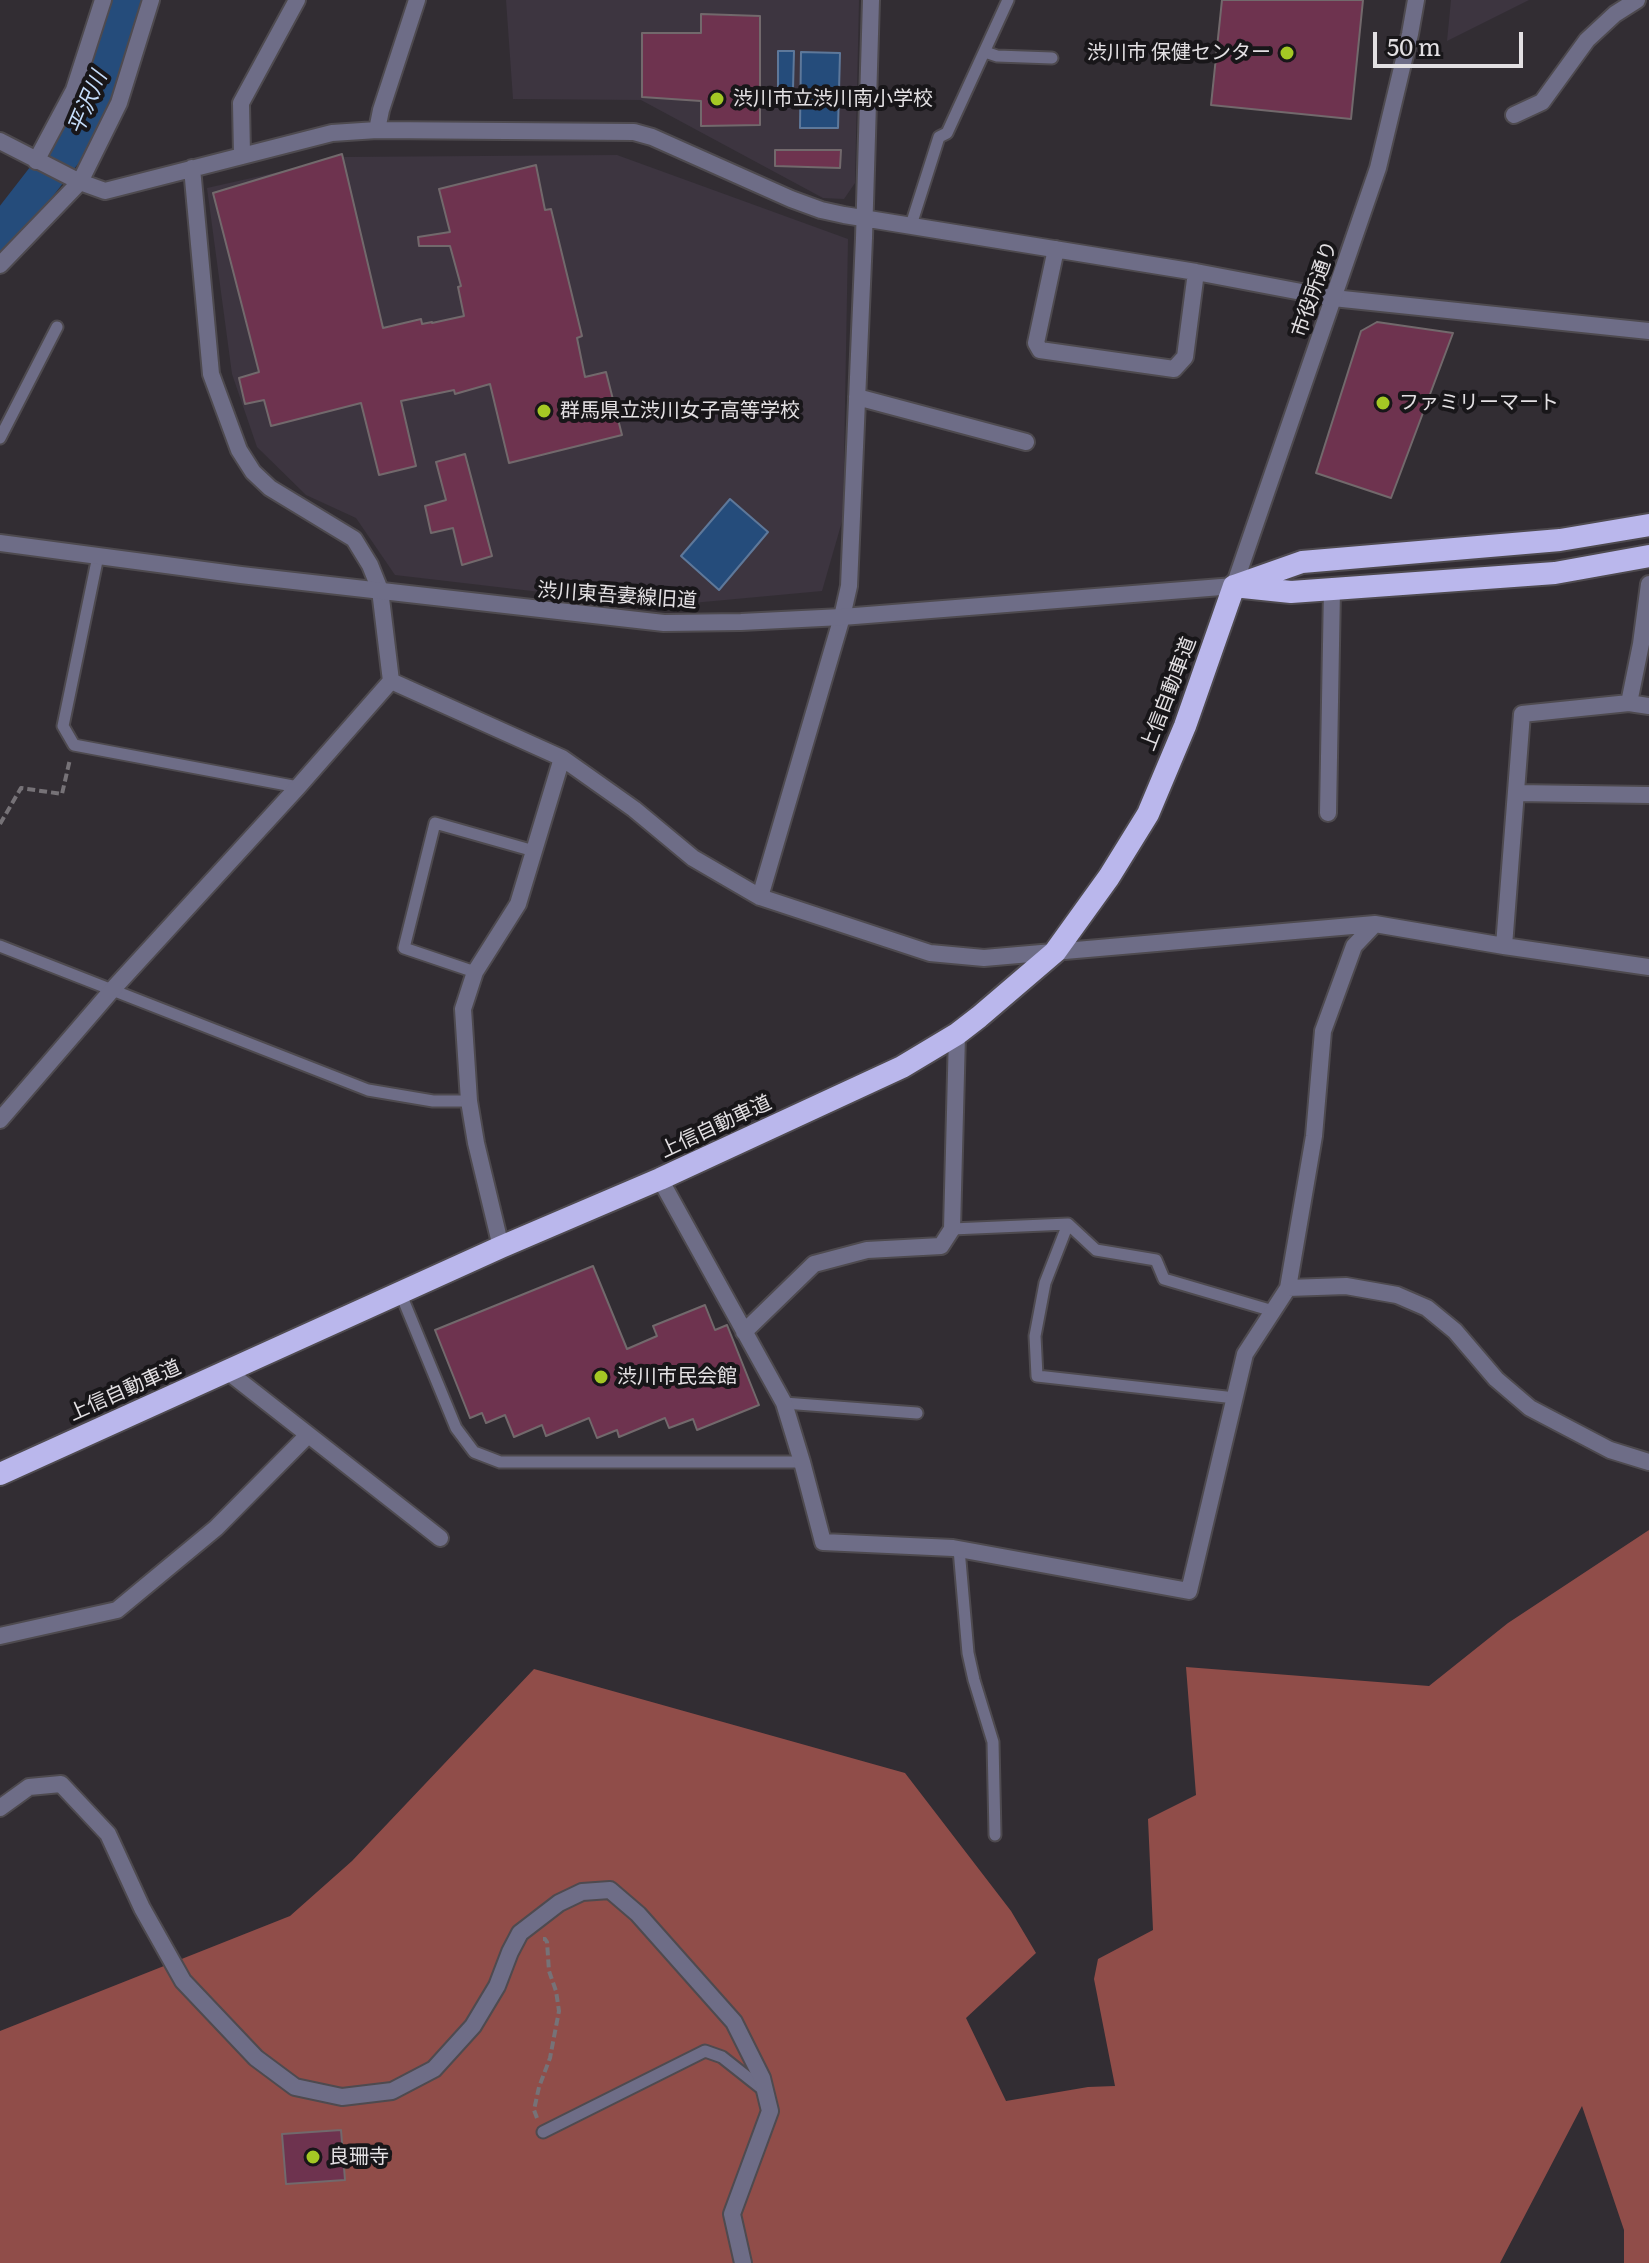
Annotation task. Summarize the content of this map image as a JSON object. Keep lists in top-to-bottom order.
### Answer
{
  "streets": {
    "highway": ["上信自動車道"],
    "street": ["市役所通り", "渋川東吾妻線旧道"]
  },
  "crossings": [
    ["市役所通り", "渋川東吾妻線旧道"],
    ["市役所通り", "上信自動車道"],
    ["渋川東吾妻線旧道", "上信自動車道"]
  ],
  "water": ["平沢川"],
  "places": [
    "渋川市 保健センター",
    "渋川市立渋川南小学校",
    "ファミリーマート",
    "群馬県立渋川女子高等学校",
    "渋川市民会館",
    "良珊寺"
  ],
  "scale_bar": "50 m"
}
